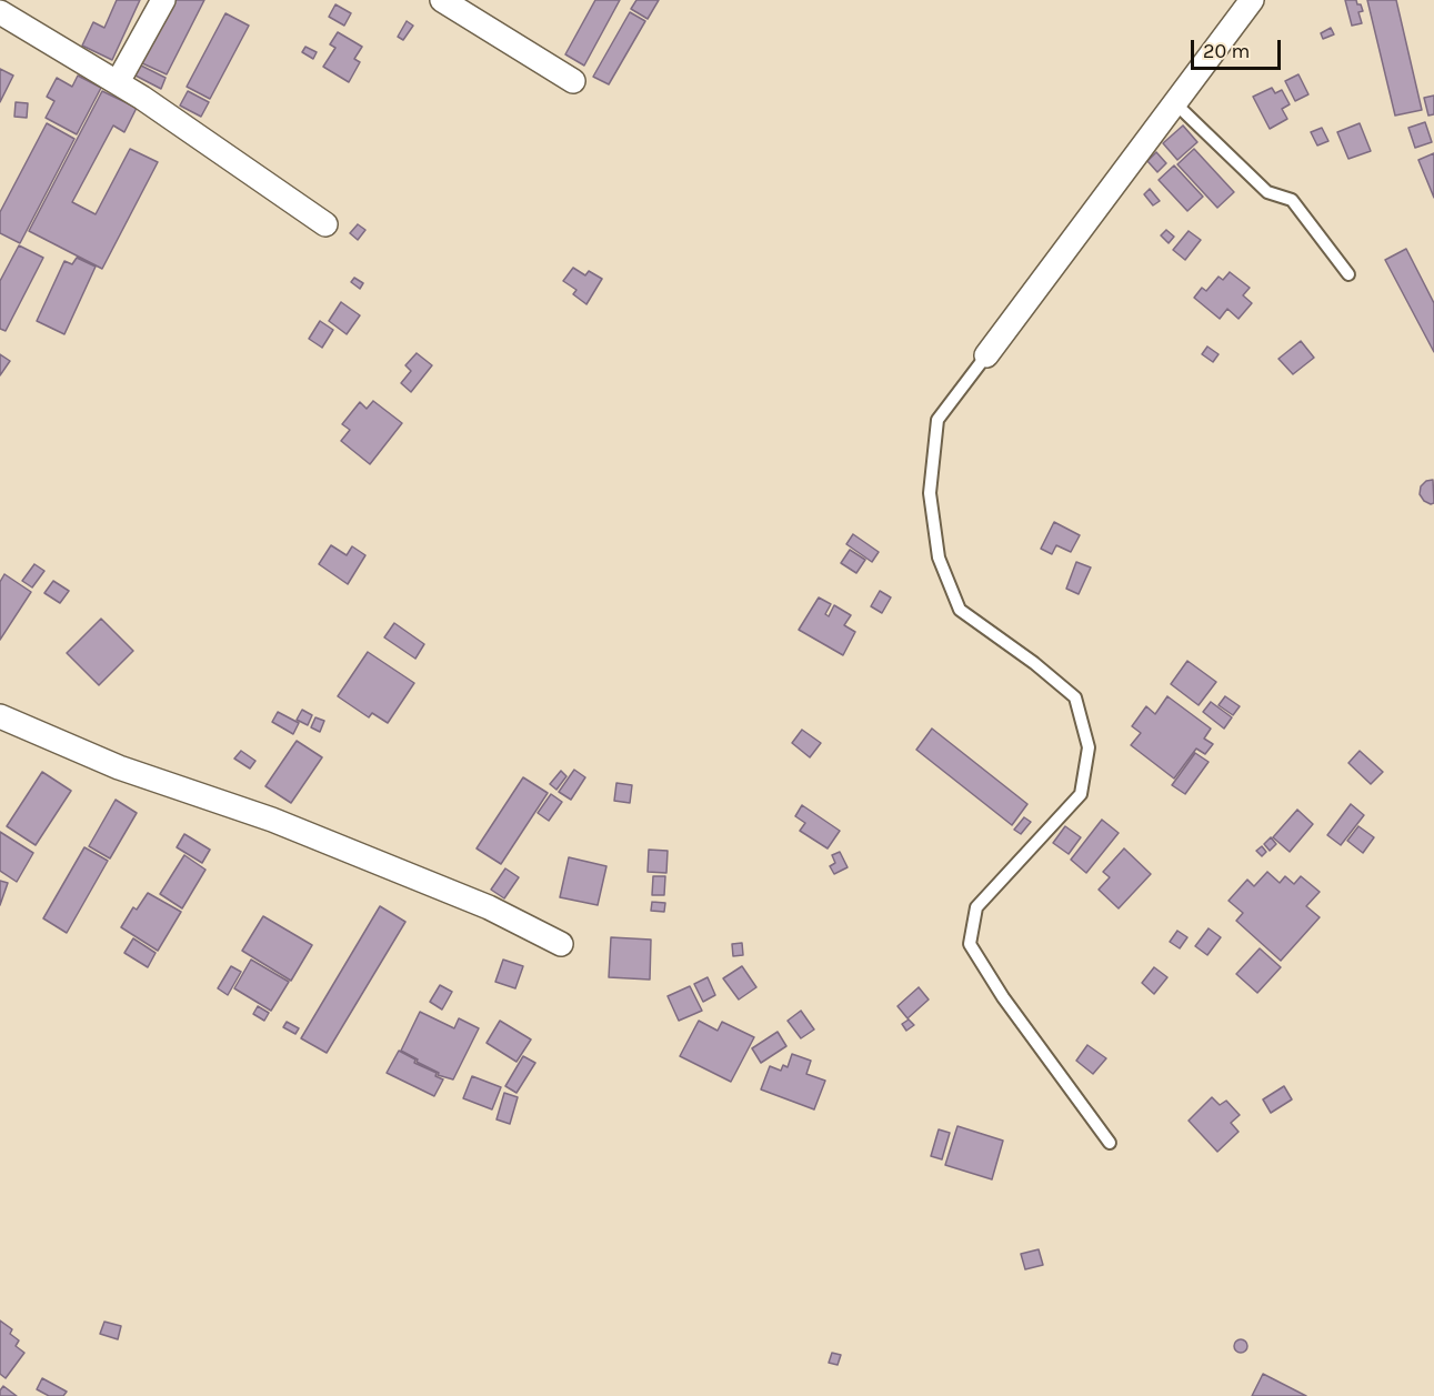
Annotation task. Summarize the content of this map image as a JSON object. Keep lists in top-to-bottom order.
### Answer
{
  "scale_bar": "20 m"
}
